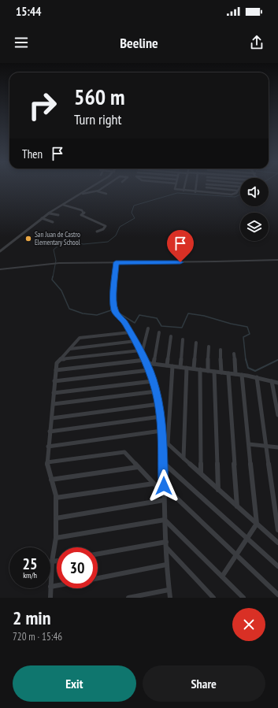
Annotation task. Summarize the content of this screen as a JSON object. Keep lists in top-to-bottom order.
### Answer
{
  "places": ["San Juan de Castro Elementary School"],
  "page": {
    "status": "15:44",
    "header": "Beeline",
    "turn": ["560 m", "Turn right"],
    "then": "Then",
    "speed": "25 km/h",
    "limit": "30",
    "heading": ["2 min", "720 m · 15:46"],
    "buttons": ["Exit", "Share"]
  }
}
